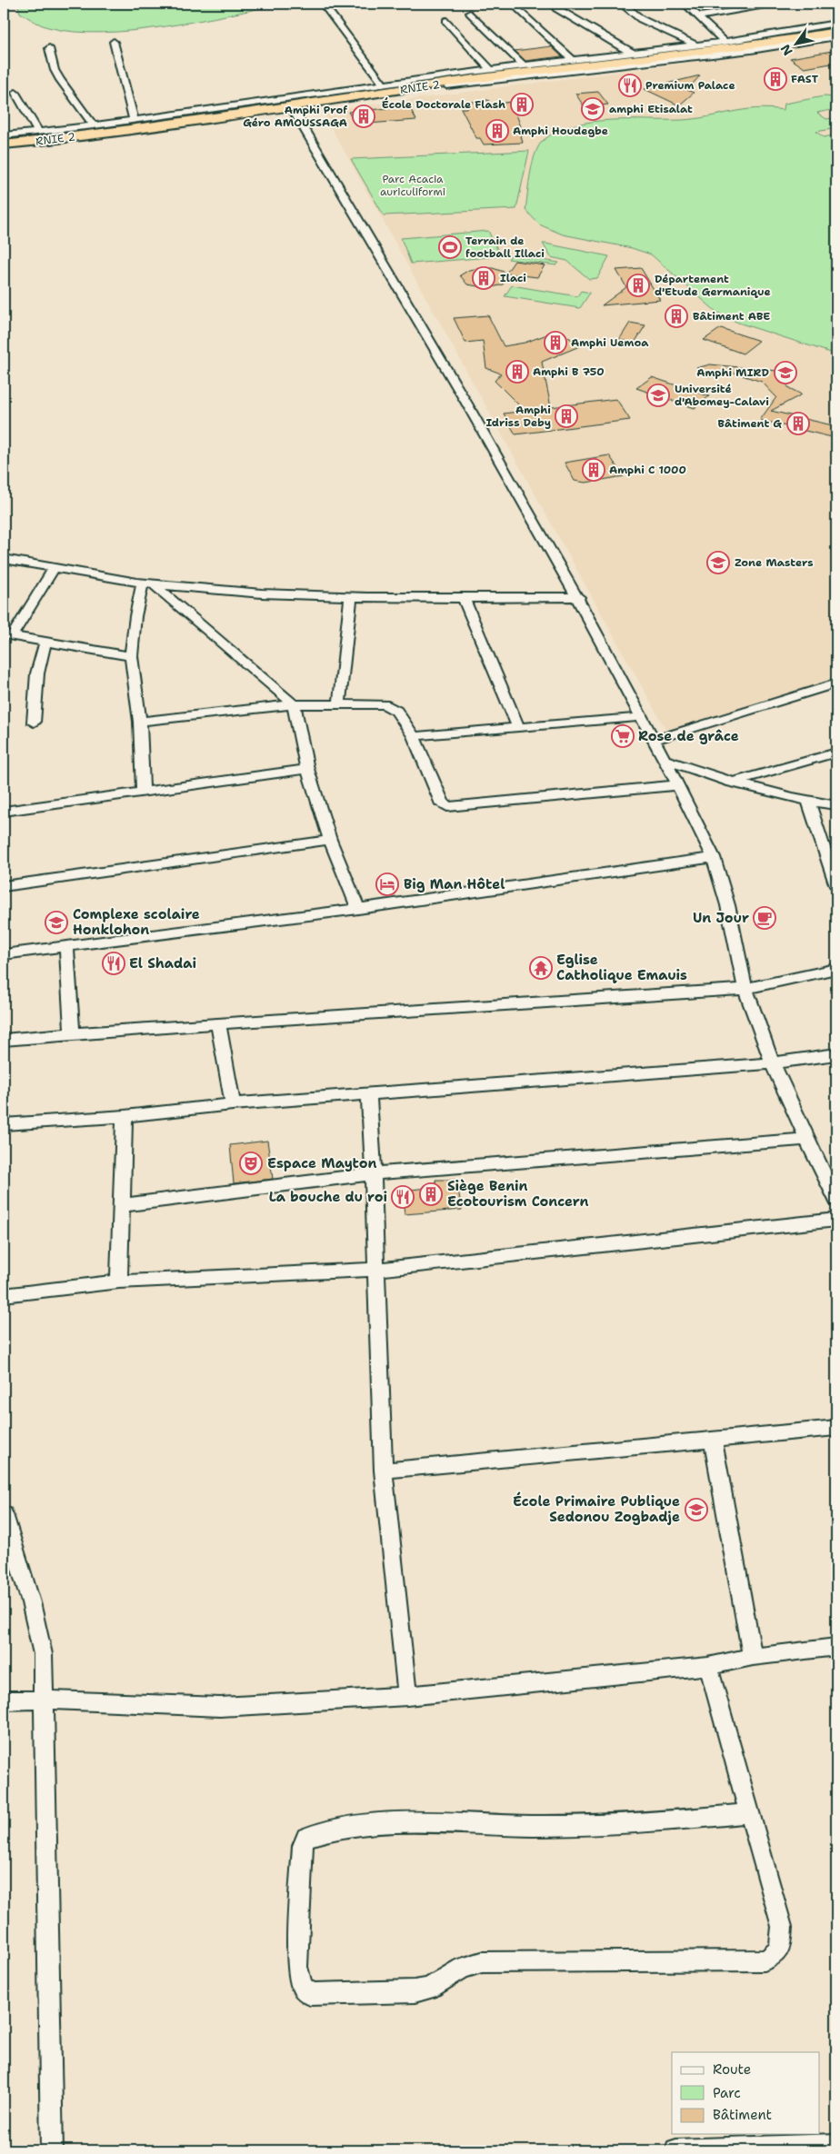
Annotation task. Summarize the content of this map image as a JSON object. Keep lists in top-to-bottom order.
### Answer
{
  "streets": {
    "highway": ["RNIE 2"]
  },
  "parks": ["Parc Acacia auriculiformi"],
  "places": {
    "building": [
      "FAST",
      "École Doctorale Flash",
      "Amphi Prof Géro AMOUSSAGA",
      "Amphi Houdegbe",
      "Ilaci",
      "Département d'Etude Germanique",
      "Bâtiment ABE",
      "Amphi Uemoa",
      "Amphi B 750",
      "Amphi Idriss Deby",
      "Bâtiment G",
      "Amphi C 1000",
      "Siège Benin Ecotourism Concern"
    ],
    "restaurant": ["Premium Palace", "El Shadai", "La bouche du roi"],
    "school or university": [
      "amphi Etisalat",
      "Amphi MIRD",
      "Université d'Abomey-Calavi",
      "Zone Masters",
      "Complexe scolaire Honklohon",
      "École Primaire Publique Sedonou Zogbadje"
    ],
    "sports": ["Terrain de football Illaci"],
    "supermarket": ["Rose de grâce"],
    "hotel": ["Big Man Hôtel"],
    "cafe": ["Un Jour"],
    "temple": ["Eglise Catholique Emauis"],
    "theatre": ["Espace Mayton"]
  },
  "legend": ["Route", "Parc", "Bâtiment"],
  "north": "bottom left"
}
